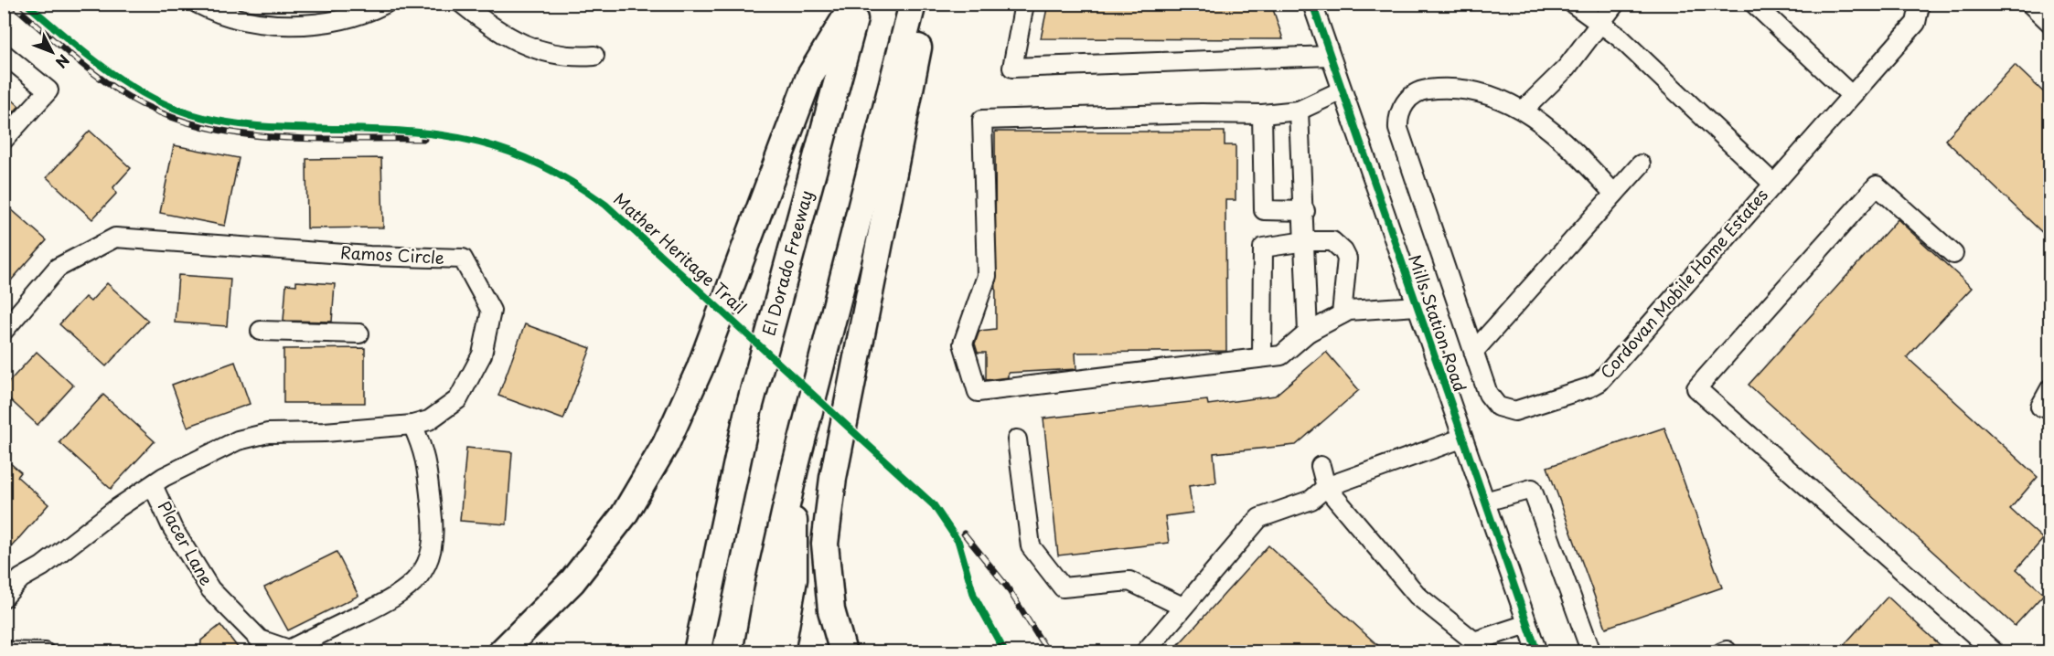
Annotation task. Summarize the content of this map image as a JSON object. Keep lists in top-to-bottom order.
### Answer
{
  "streets": {
    "highway": ["El Dorado Freeway"],
    "street": [
      "Ramos Circle",
      "Cordovan Mobile Home Estates",
      "Mills Station Road",
      "Placer Lane"
    ],
    "cycle path": ["Mather Heritage Trail"]
  },
  "crossings": [
    ["Ramos Circle", "Placer Lane"]
  ],
  "north": "bottom right"
}
